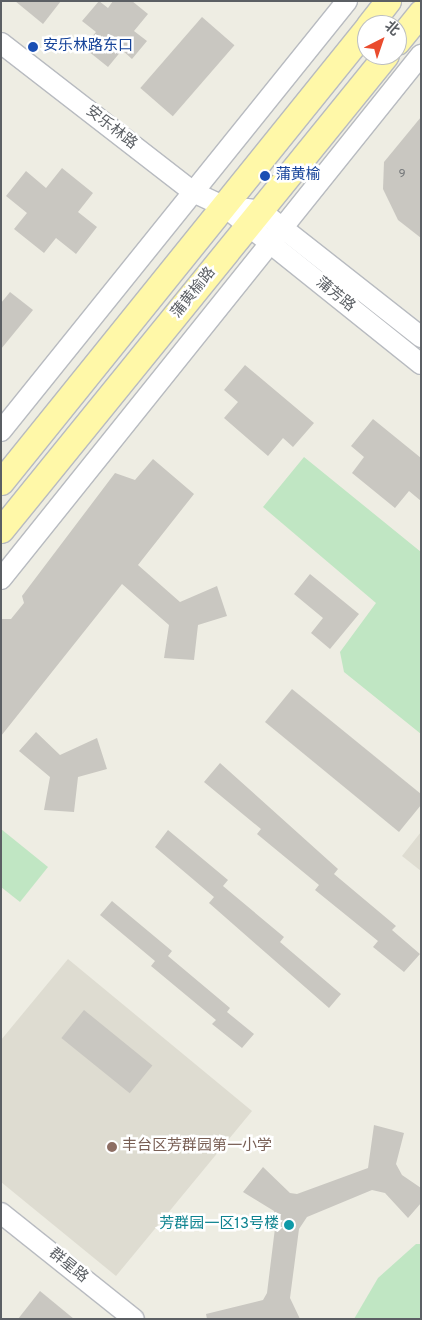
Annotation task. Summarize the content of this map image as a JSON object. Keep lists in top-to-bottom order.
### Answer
{
  "streets": {
    "main road": ["蒲黄榆路"],
    "street": ["安乐林路", "蒲芳路", "群星路"]
  },
  "crossings": [
    ["安乐林路", "蒲黄榆路"],
    ["安乐林路", "蒲芳路"],
    ["蒲黄榆路", "蒲芳路"]
  ],
  "places": [
    "安乐林路东口",
    "蒲黄榆",
    "丰台区芳群园第一小学",
    "芳群园一区13号楼"
  ],
  "house_numbers": ["9"],
  "north": "top right"
}
